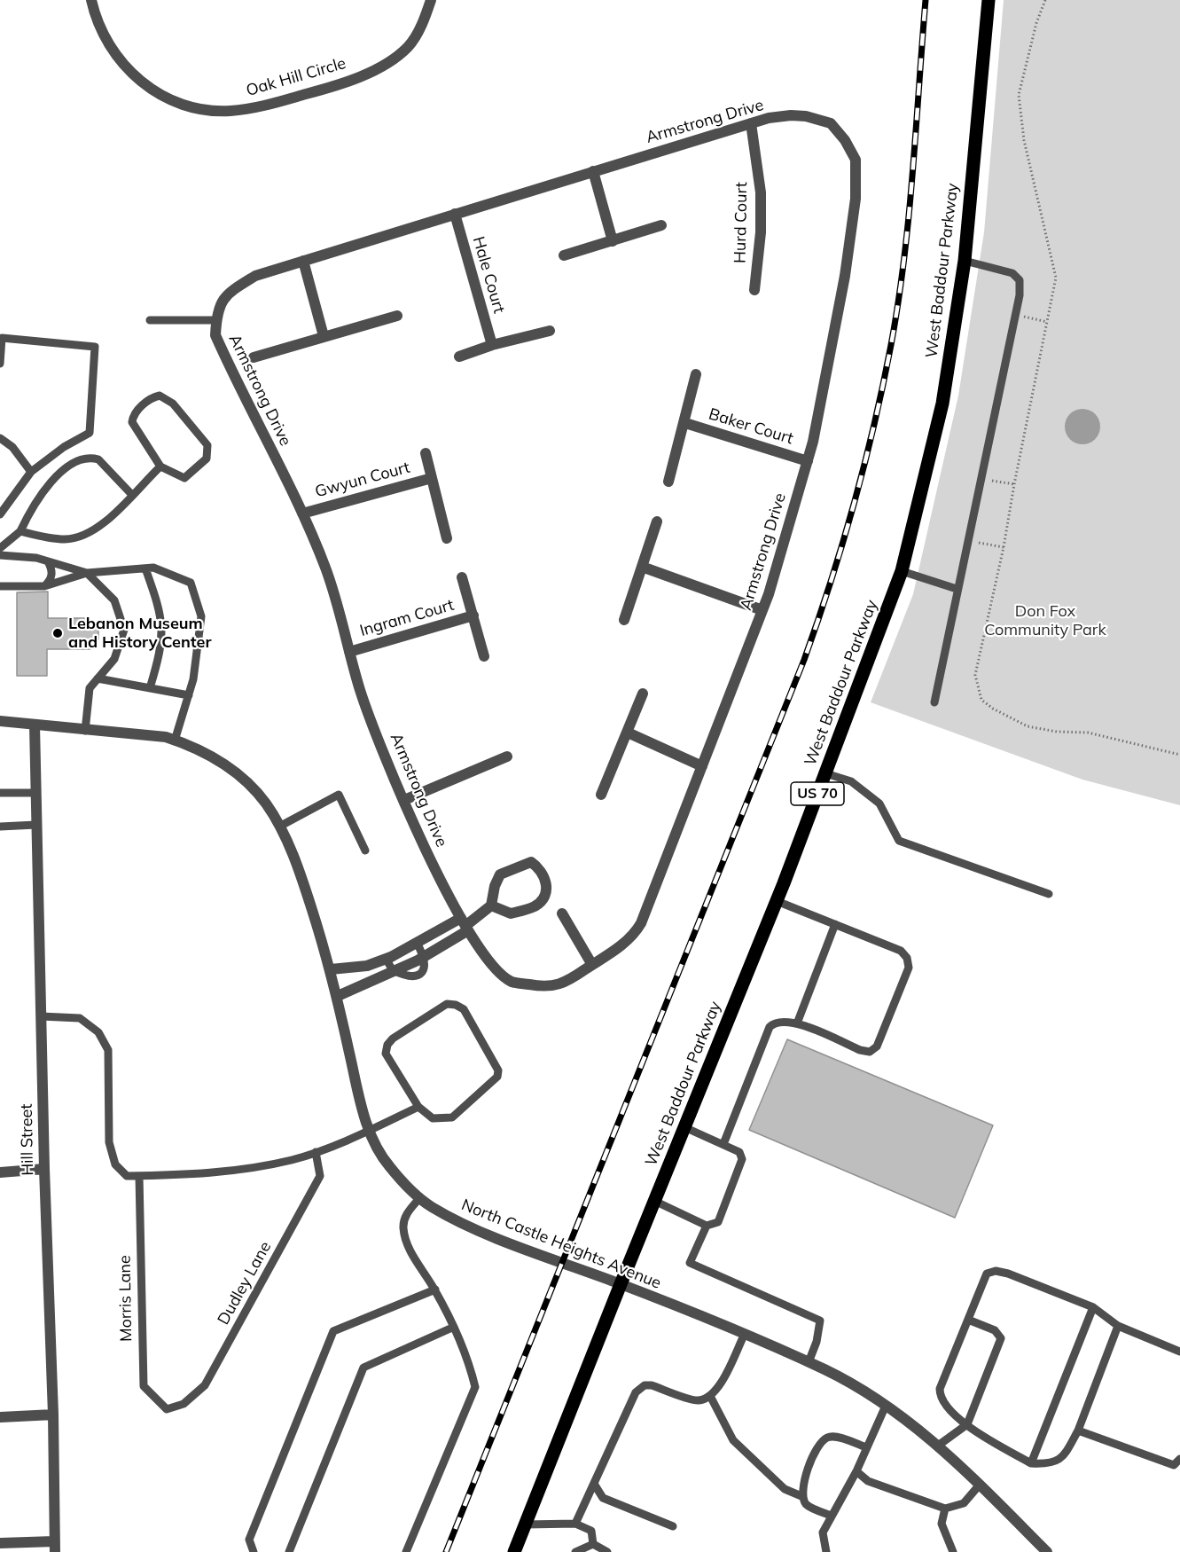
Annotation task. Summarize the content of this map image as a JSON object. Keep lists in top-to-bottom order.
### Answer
{
  "streets": {
    "main road": ["West Baddour Parkway", "US 70"],
    "street": [
      "Oak Hill Circle",
      "Armstrong Drive",
      "Hurd Court",
      "Hale Court",
      "Baker Court",
      "Gwyun Court",
      "Ingram Court",
      "Hill Street",
      "North Castle Heights Avenue"
    ],
    "lane": ["Dudley Lane", "Morris Lane"]
  },
  "crossings": [
    ["Armstrong Drive", "Hurd Court"],
    ["Armstrong Drive", "Hale Court"],
    ["Armstrong Drive", "Baker Court"],
    ["Armstrong Drive", "Gwyun Court"],
    ["Armstrong Drive", "Ingram Court"],
    ["West Baddour Parkway", "North Castle Heights Avenue"],
    ["Hill Street", "North Castle Heights Avenue"],
    ["Dudley Lane", "Morris Lane"]
  ],
  "parks": ["Don Fox Community Park"],
  "places": ["Lebanon Museum and History Center"]
}
